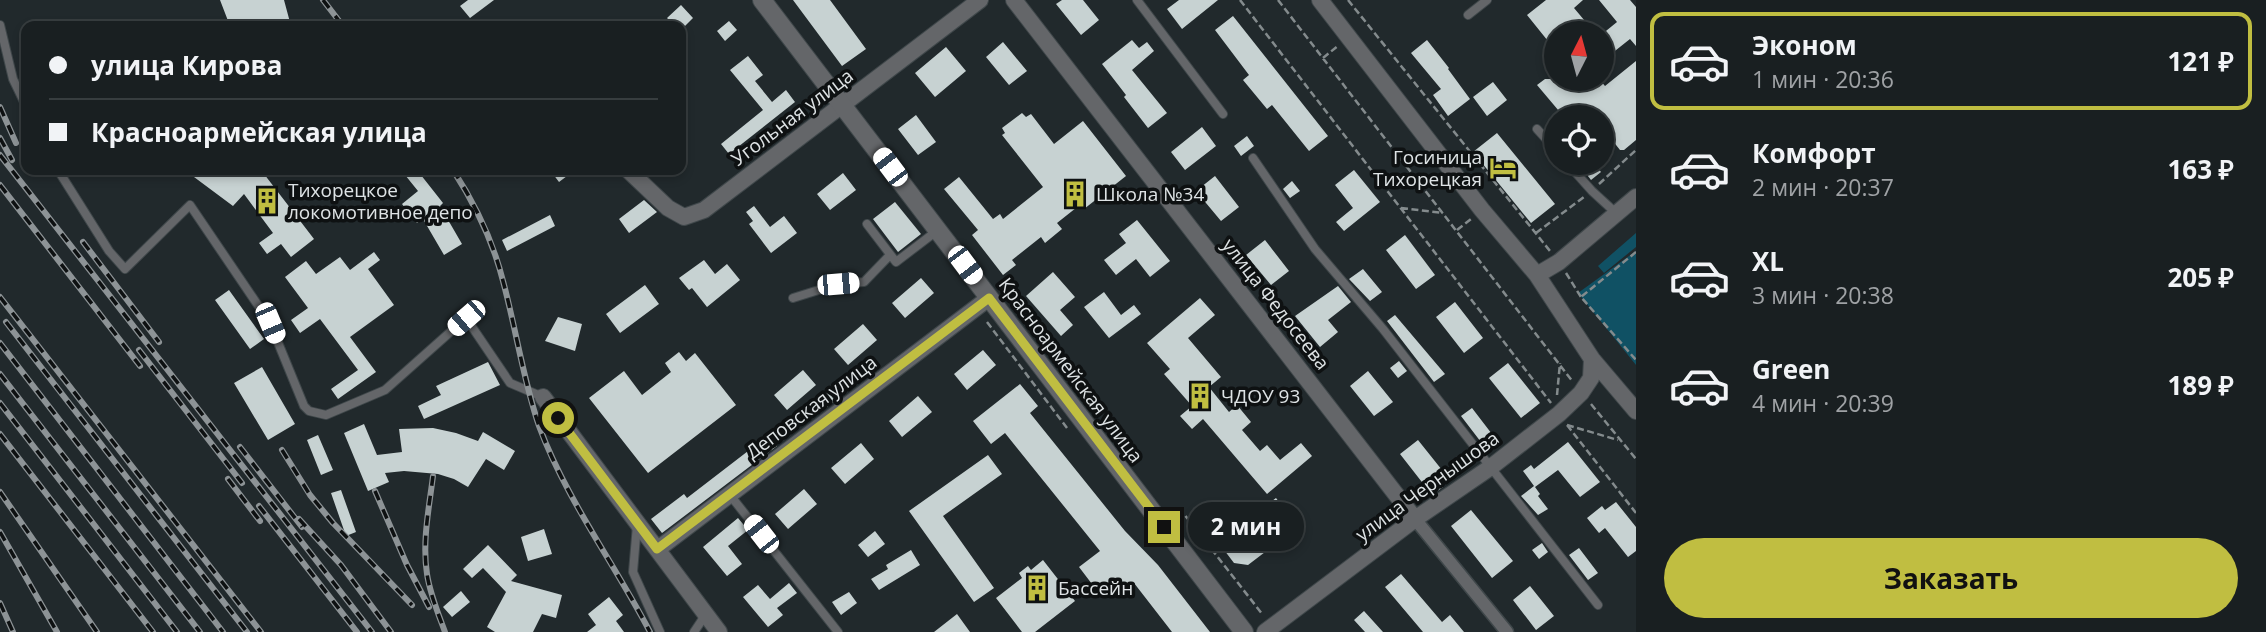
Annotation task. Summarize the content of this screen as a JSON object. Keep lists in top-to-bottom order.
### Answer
{
  "streets": {
    "street": [
      "Угольная улица",
      "улица Федосеева",
      "Красноармейская улица",
      "Деповская улица",
      "улица Чернышова"
    ]
  },
  "crossings": [
    ["Угольная улица", "Красноармейская улица"],
    ["улица Федосеева", "улица Чернышова"],
    ["Красноармейская улица", "Деповская улица"]
  ],
  "places": {
    "hotel": ["Госиница Тихорецкая"],
    "building": [
      "Школа №34",
      "Тихорецкое локомотивное депо",
      "ЧДОУ 93",
      "Бассейн"
    ]
  },
  "north": "top",
  "page": {
    "list": [
      {
        "name": "Эконом",
        "note": "1 мин · 20:36",
        "value": "121 ₽"
      },
      {
        "name": "Комфорт",
        "note": "2 мин · 20:37",
        "value": "163 ₽"
      },
      {
        "name": "XL",
        "note": "3 мин · 20:38",
        "value": "205 ₽"
      },
      {
        "name": "Green",
        "note": "4 мин · 20:39",
        "value": "189 ₽"
      }
    ],
    "banner": ["улица Кирова", "Красноармейская улица"],
    "bubble": "2 мин",
    "buttons": "Заказать"
  }
}
